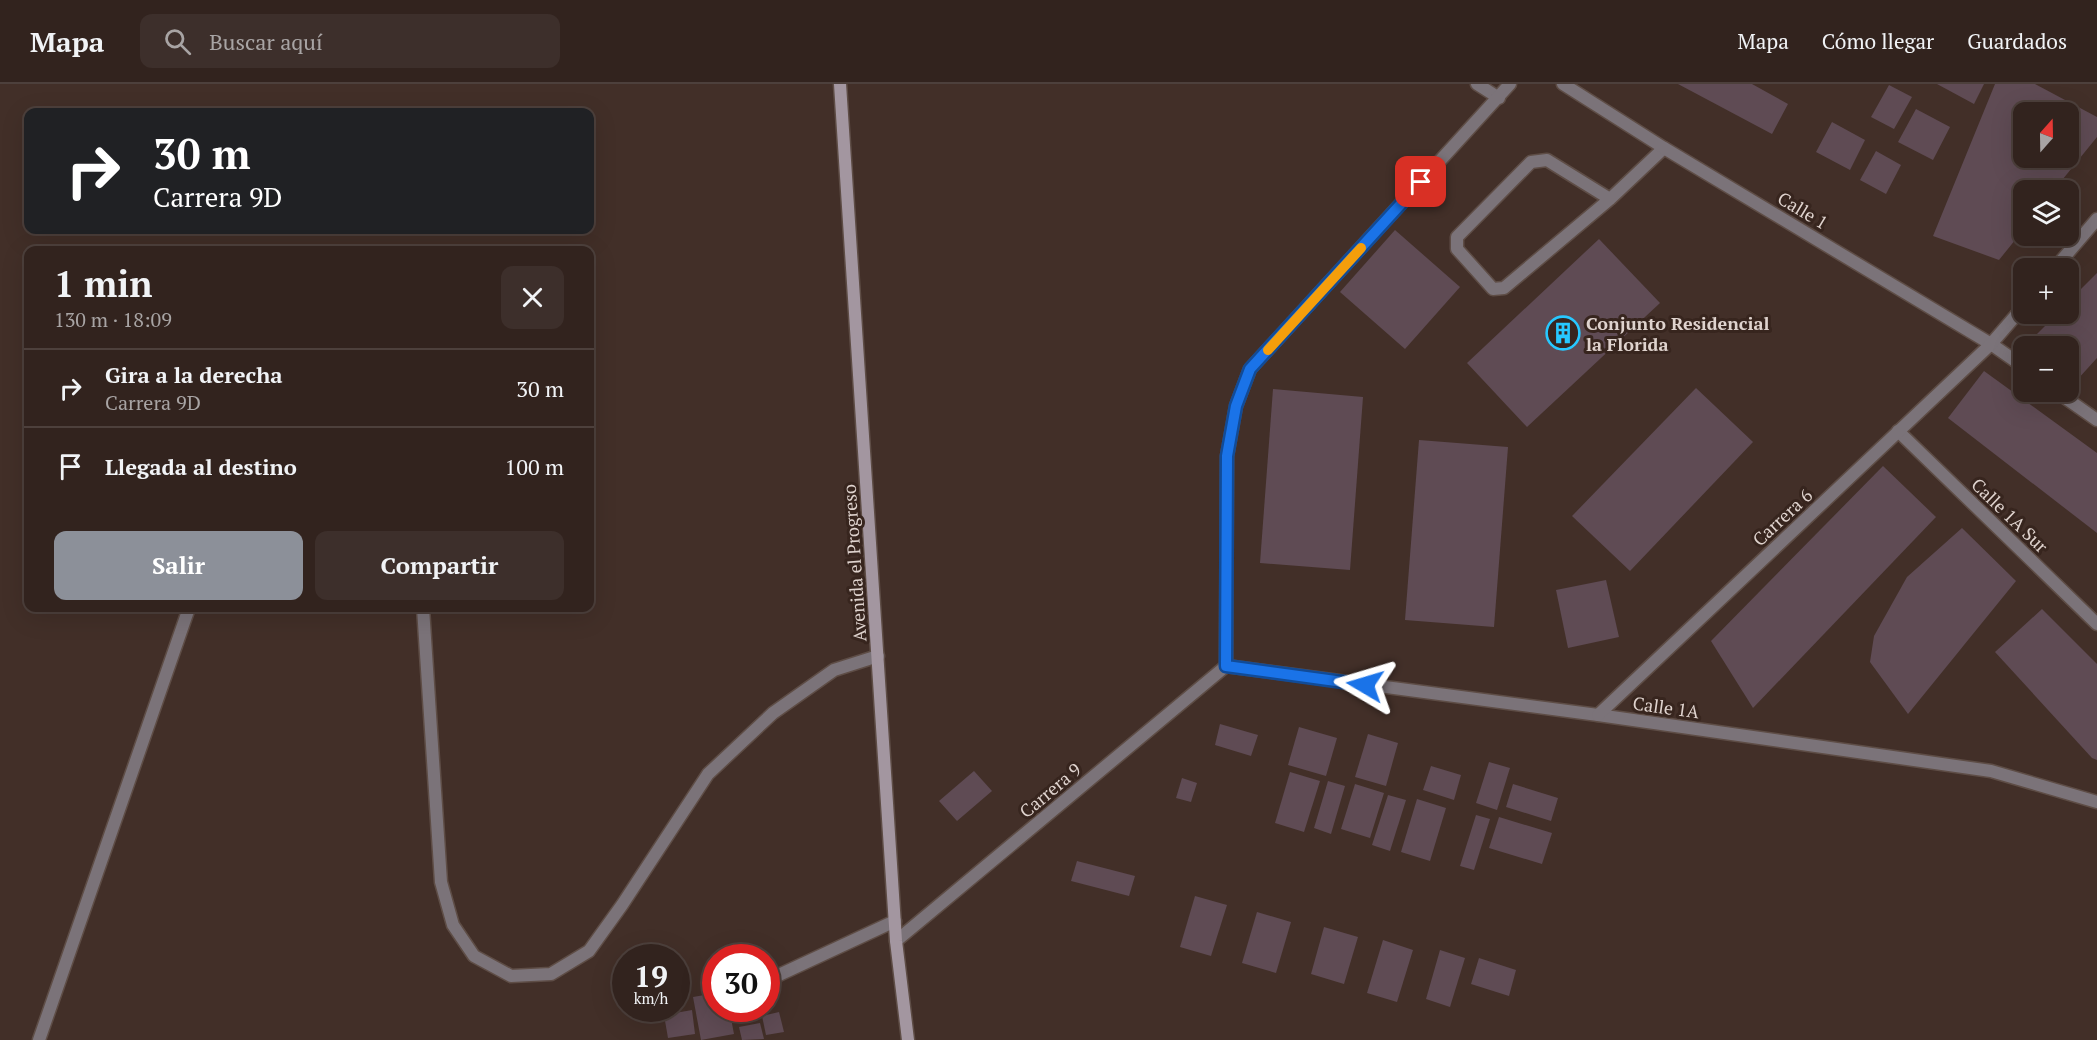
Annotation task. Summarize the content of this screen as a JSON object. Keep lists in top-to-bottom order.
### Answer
{
  "streets": {
    "main road": ["Avenida el Progreso"],
    "street": [
      "Calle 1",
      "Calle 1A Sur",
      "Carrera 6",
      "Calle 1A",
      "Carrera 9"
    ]
  },
  "crossings": [
    ["Calle 1", "Carrera 6"],
    ["Calle 1A Sur", "Carrera 6"],
    ["Carrera 6", "Calle 1A"],
    ["Avenida el Progreso", "Carrera 9"],
    ["Calle 1A", "Carrera 9"]
  ],
  "places": {
    "building": ["Conjunto Residencial la Florida"]
  },
  "north": "top",
  "page": {
    "header": "Mapa",
    "search": "Buscar aquí",
    "nav": ["Mapa", "Cómo llegar", "Guardados"],
    "map_buttons": ["+", "−"],
    "turn": ["30 m", "Carrera 9D"],
    "heading": ["1 min", "130 m · 18:09"],
    "list": [
      {
        "name": "Gira a la derecha",
        "note": "Carrera 9D",
        "value": "30 m"
      },
      {
        "name": "Llegada al destino",
        "value": "100 m"
      }
    ],
    "buttons": ["Salir", "Compartir"],
    "speed": "19 km/h",
    "limit": "30"
  }
}
